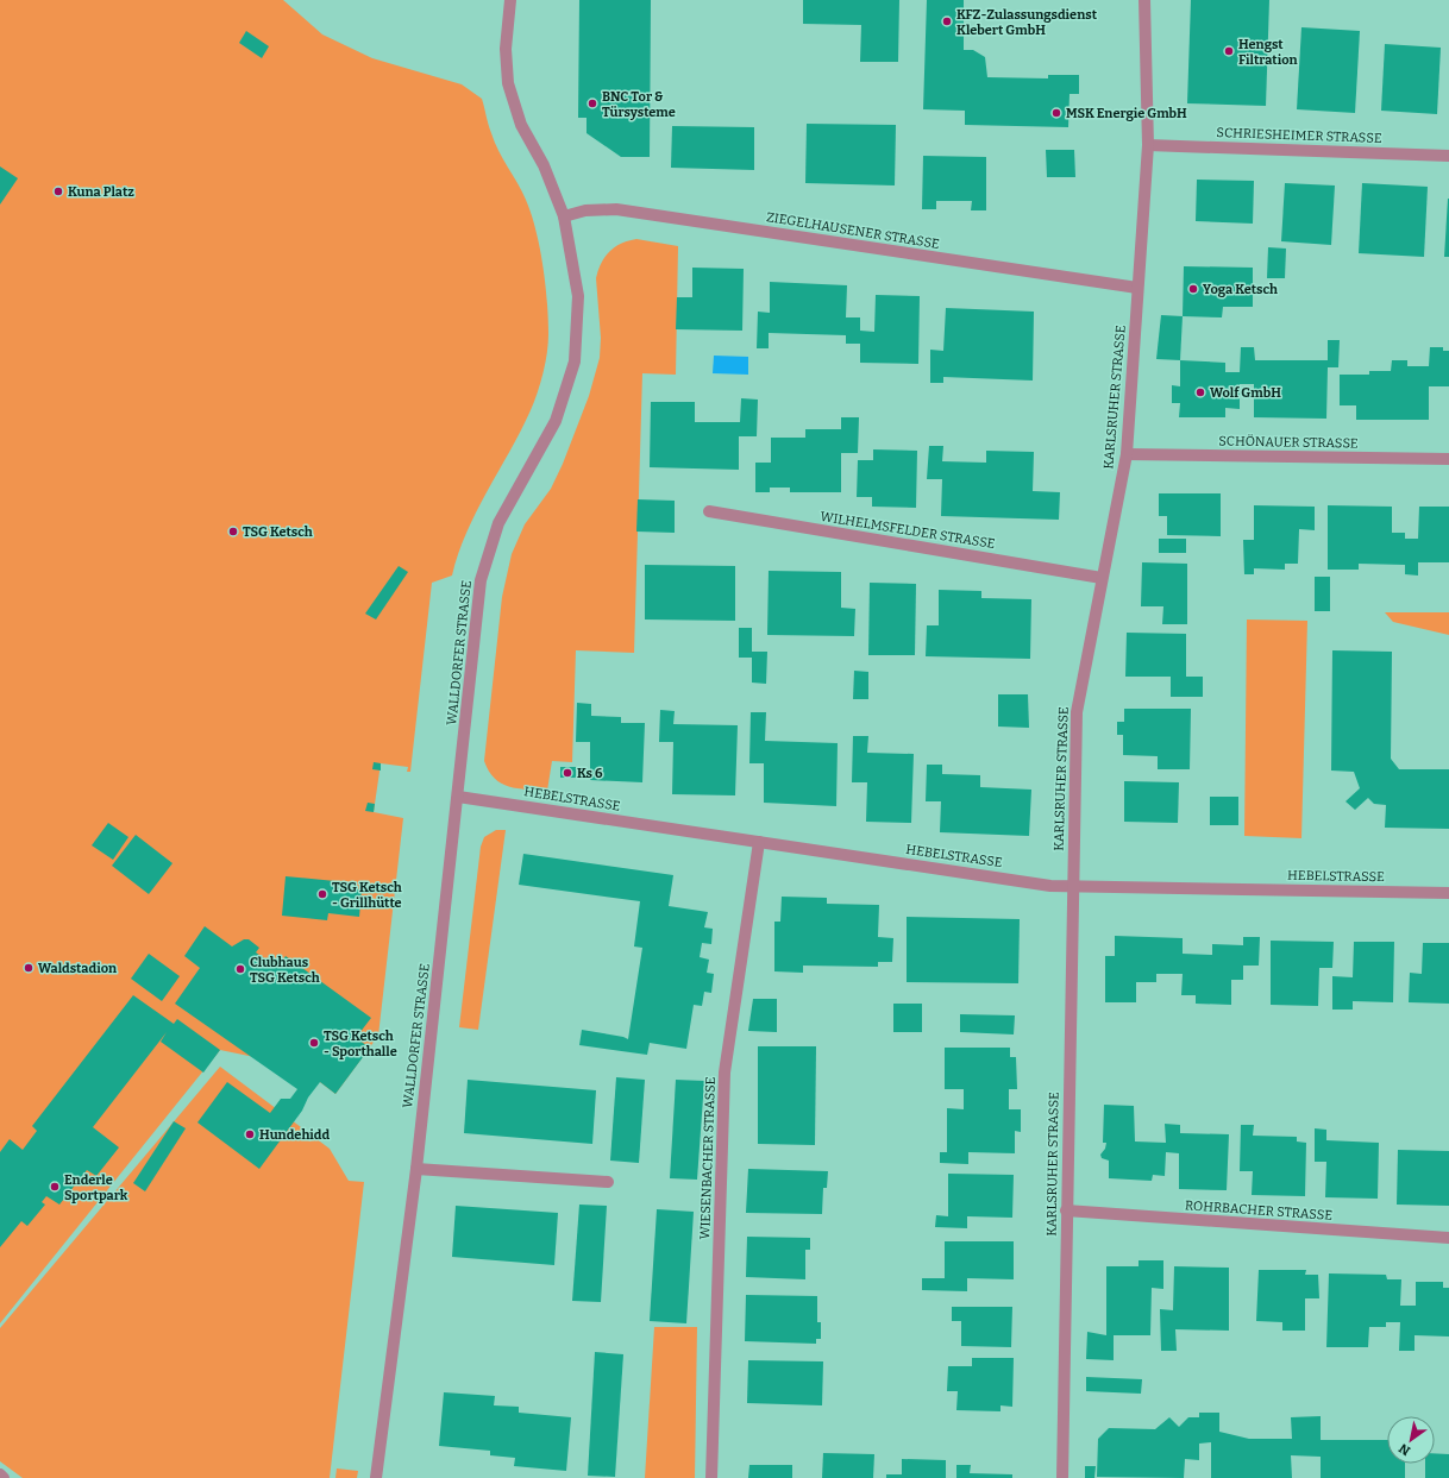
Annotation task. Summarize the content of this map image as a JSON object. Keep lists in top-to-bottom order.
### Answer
{
  "streets": {
    "street": [
      "SCHRIESHEIMER STRASSE",
      "ZIEGELHAUSENER STRASSE",
      "KARLSRUHER STRASSE",
      "SCHÖNAUER STRASSE",
      "WILHELMSFELDER STRASSE",
      "WALLDORFER STRASSE",
      "HEBELSTRASSE",
      "WIESENBACHER STRASSE",
      "ROHRBACHER STRASSE"
    ]
  },
  "crossings": [
    ["SCHRIESHEIMER STRASSE", "KARLSRUHER STRASSE"],
    ["ZIEGELHAUSENER STRASSE", "KARLSRUHER STRASSE"],
    ["ZIEGELHAUSENER STRASSE", "WALLDORFER STRASSE"],
    ["KARLSRUHER STRASSE", "SCHÖNAUER STRASSE"],
    ["KARLSRUHER STRASSE", "WILHELMSFELDER STRASSE"],
    ["KARLSRUHER STRASSE", "HEBELSTRASSE"],
    ["KARLSRUHER STRASSE", "ROHRBACHER STRASSE"],
    ["WALLDORFER STRASSE", "HEBELSTRASSE"],
    ["HEBELSTRASSE", "WIESENBACHER STRASSE"]
  ],
  "places": [
    "KFZ-Zulassungsdienst Klebert GmbH",
    "Hengst Filtration",
    "BNC Tor & Türsysteme",
    "MSK Energie GmbH",
    "Kuna Platz",
    "Yoga Ketsch",
    "Wolf GmbH",
    "TSG Ketsch",
    "Ks 6",
    "TSG Ketsch - Grillhütte",
    "Waldstadion",
    "Clubhaus TSG Ketsch",
    "TSG Ketsch - Sporthalle",
    "Hundehidd",
    "Enderle Sportpark"
  ],
  "north": "bottom left"
}
